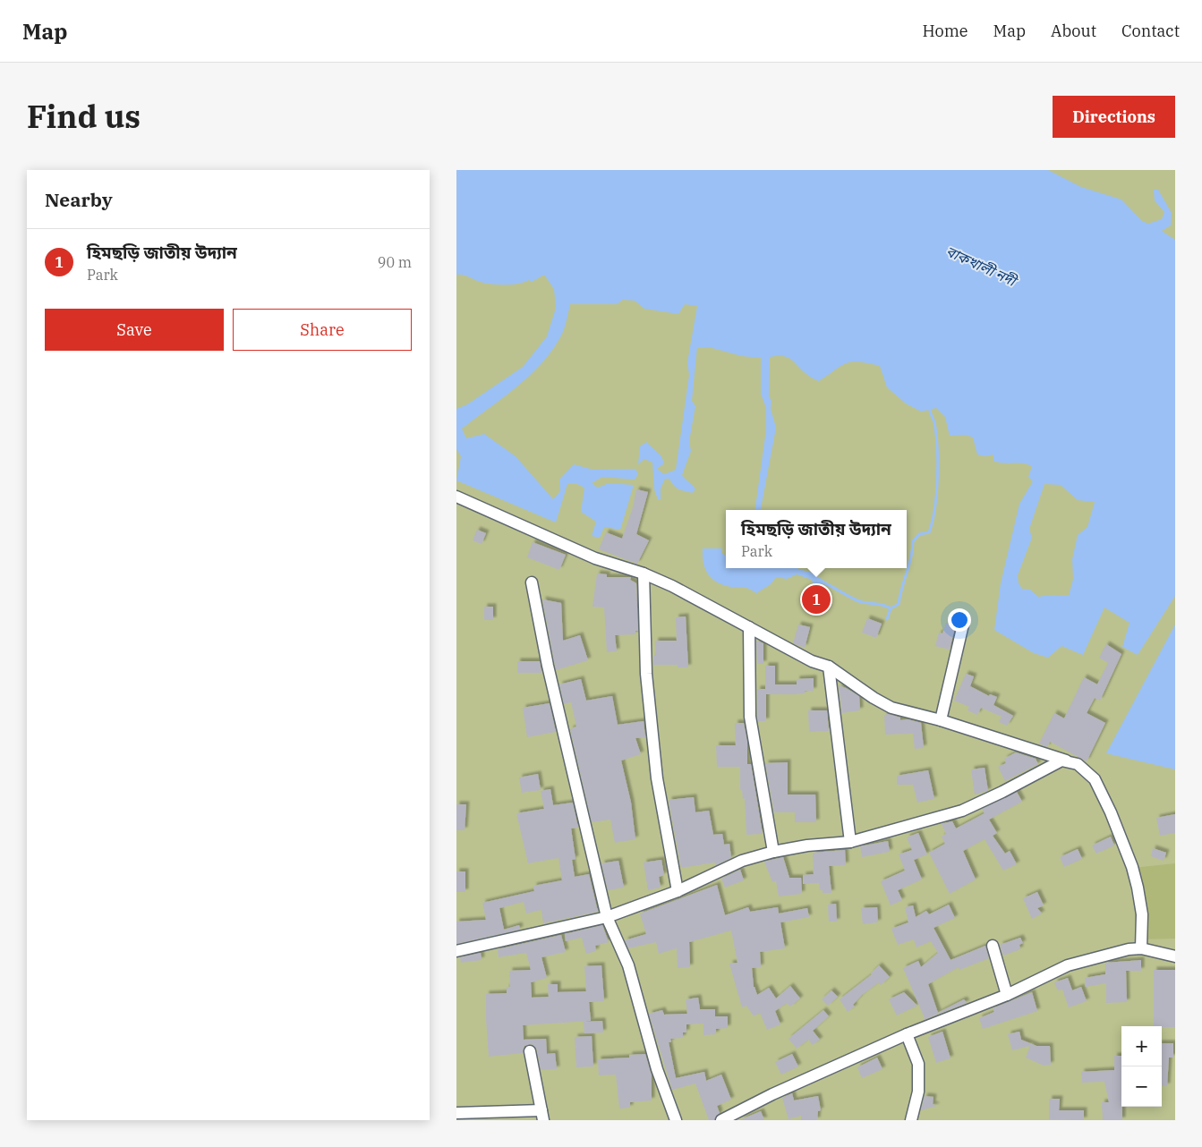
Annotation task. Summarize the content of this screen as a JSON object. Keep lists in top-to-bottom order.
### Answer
{
  "water": ["বাকখালী নদী"],
  "page": {
    "header": "Map",
    "nav": [
      "Home",
      "Map",
      "About",
      "Contact"
    ],
    "title": "Find us",
    "buttons": [
      "Directions",
      ["Save", "Share"]
    ],
    "heading": "Nearby",
    "list": [
      {
        "mark": "1",
        "name": "হিমছড়ি জাতীয় উদ্যান",
        "note": "Park",
        "value": "90 m"
      }
    ],
    "popup": ["হিমছড়ি জাতীয় উদ্যান", "Park"],
    "pins": "1",
    "map_buttons": ["+", "−"]
  }
}
